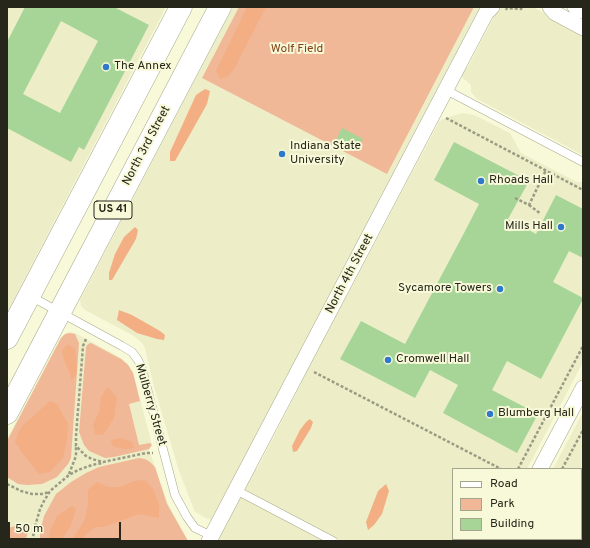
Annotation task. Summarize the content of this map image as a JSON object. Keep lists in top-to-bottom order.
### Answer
{
  "streets": {
    "highway": ["North 3rd Street", "US 41"],
    "street": ["North 4th Street"],
    "lane": ["Mulberry Street"]
  },
  "crossings": [
    ["North 3rd Street", "Mulberry Street"],
    ["US 41", "Mulberry Street"],
    ["North 4th Street", "Mulberry Street"]
  ],
  "parks": ["Wolf Field"],
  "places": [
    "The Annex",
    "Indiana State University",
    "Rhoads Hall",
    "Mills Hall",
    "Sycamore Towers",
    "Cromwell Hall",
    "Blumberg Hall"
  ],
  "legend": ["Road", "Park", "Building"],
  "scale_bar": "50 m"
}
